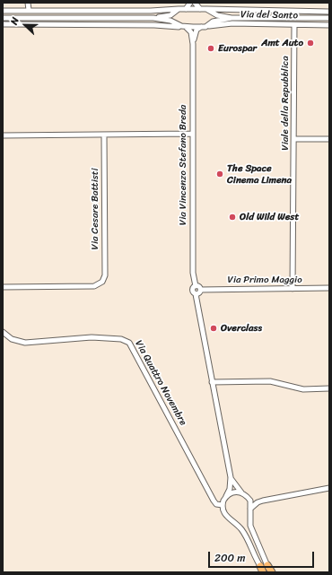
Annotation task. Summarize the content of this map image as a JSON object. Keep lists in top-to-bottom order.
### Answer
{
  "streets": {
    "street": [
      "Via del Santo",
      "Viale della Repubblica",
      "Via Vincenzo Stefano Breda",
      "Via Cesare Battisti",
      "Via Primo Maggio",
      "Via Quattro Novembre"
    ]
  },
  "crossings": [
    ["Via del Santo", "Viale della Repubblica"],
    ["Via del Santo", "Via Vincenzo Stefano Breda"],
    ["Viale della Repubblica", "Via Primo Maggio"],
    ["Via Vincenzo Stefano Breda", "Via Primo Maggio"],
    ["Via Vincenzo Stefano Breda", "Via Quattro Novembre"]
  ],
  "places": [
    "Amt Auto",
    "Eurospar",
    "The Space Cinema Limena",
    "Old Wild West",
    "Overclass"
  ],
  "scale_bar": "200 m",
  "north": "left"
}
